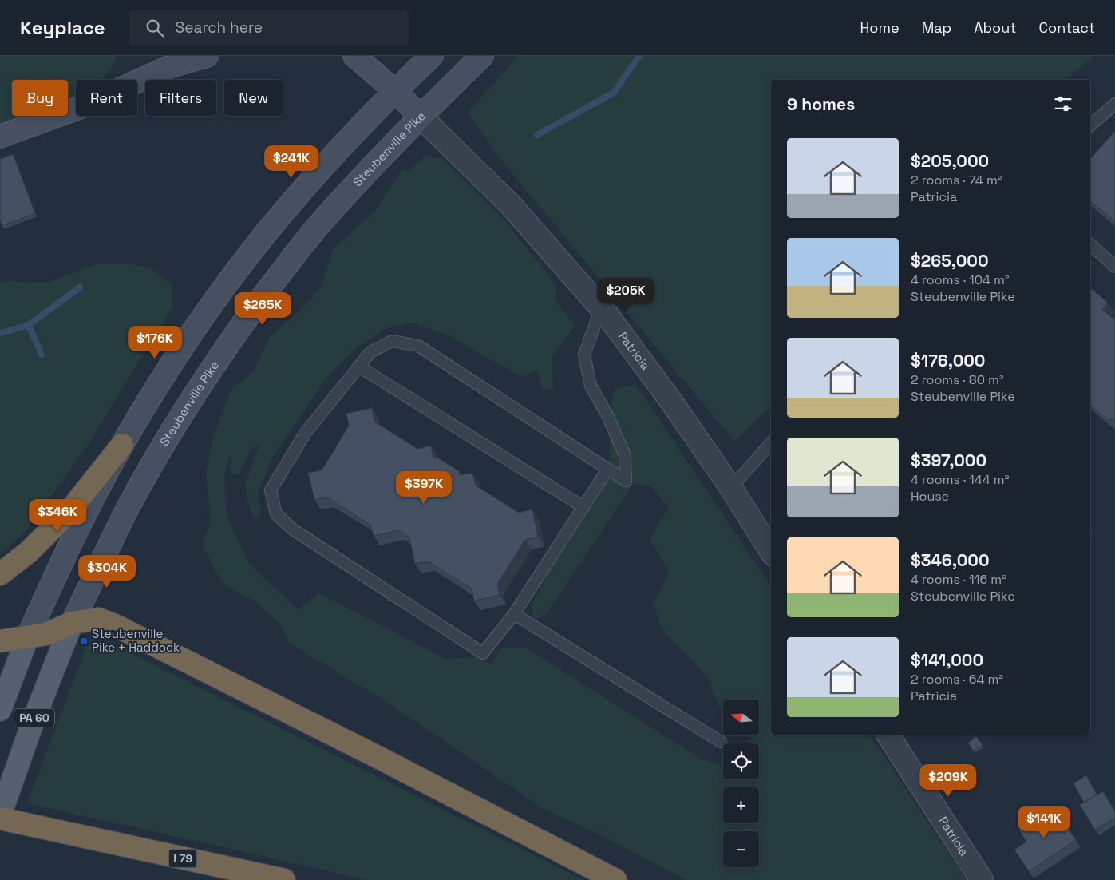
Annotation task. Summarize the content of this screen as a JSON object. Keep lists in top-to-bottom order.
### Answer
{
  "streets": {
    "highway": ["I 79"],
    "main road": ["Steubenville Pike", "PA 60"],
    "street": ["Patricia"]
  },
  "crossings": [
    ["Steubenville Pike", "Patricia"],
    ["Steubenville Pike", "I 79"]
  ],
  "places": {
    "transit": ["Steubenville Pike + Haddock"]
  },
  "north": "left",
  "page": {
    "header": "Keyplace",
    "search": "Search here",
    "nav": [
      "Home",
      "Map",
      "About",
      "Contact"
    ],
    "chip": [
      "Buy",
      "Rent",
      "Filters",
      "New"
    ],
    "heading": "9 homes",
    "list": [
      {
        "name": "$205,000",
        "note": "2 rooms · 74 m² · Patricia"
      },
      {
        "name": "$265,000",
        "note": "4 rooms · 104 m² · Steubenville Pike"
      },
      {
        "name": "$176,000",
        "note": "2 rooms · 80 m² · Steubenville Pike"
      },
      {
        "name": "$397,000",
        "note": "4 rooms · 144 m² · House"
      },
      {
        "name": "$346,000",
        "note": "4 rooms · 116 m² · Steubenville Pike"
      },
      {
        "name": "$141,000",
        "note": "2 rooms · 64 m² · Patricia"
      }
    ],
    "price": [
      "$241K",
      "$205K",
      "$265K",
      "$176K",
      "$397K",
      "$346K",
      "$304K",
      "$209K",
      "$141K"
    ],
    "map_buttons": ["+", "−"]
  }
}
